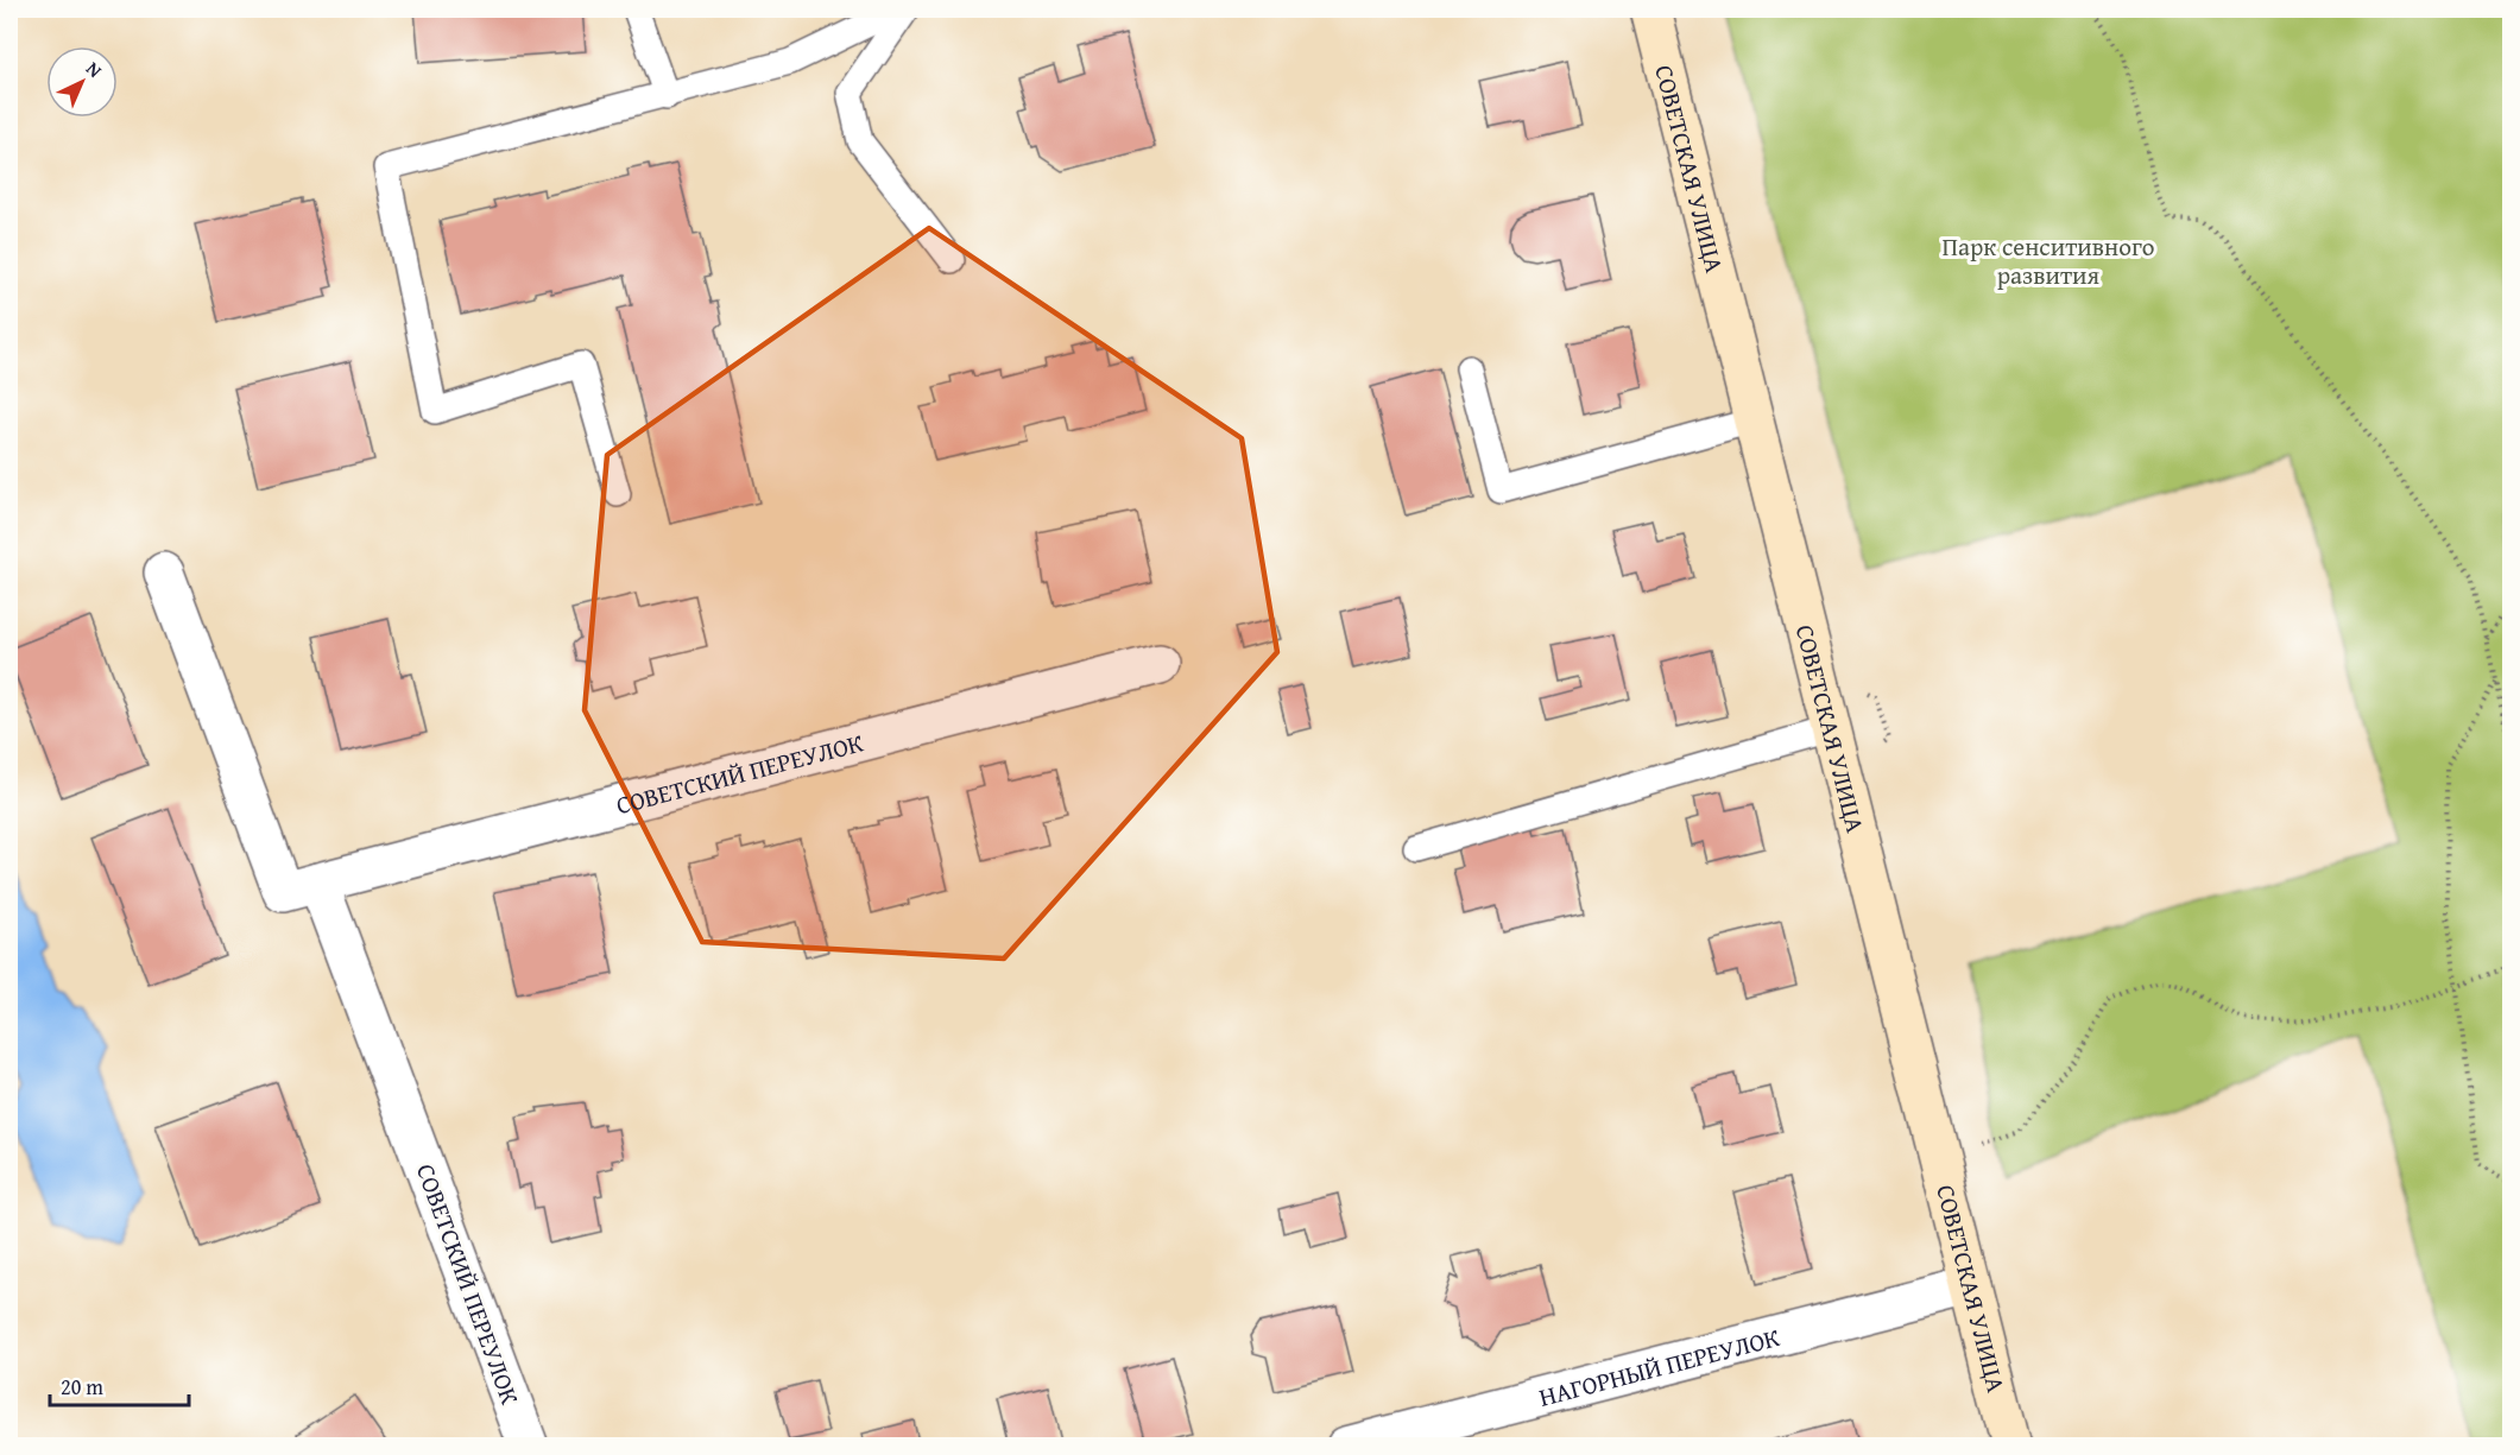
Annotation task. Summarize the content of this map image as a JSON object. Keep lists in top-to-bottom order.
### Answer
{
  "streets": {
    "main road": ["СОВЕТСКАЯ УЛИЦА"],
    "street": ["СОВЕТСКИЙ ПЕРЕУЛОК", "НАГОРНЫЙ ПЕРЕУЛОК"]
  },
  "crossings": [
    ["СОВЕТСКАЯ УЛИЦА", "НАГОРНЫЙ ПЕРЕУЛОК"]
  ],
  "parks": ["Парк сенситивного развития"],
  "scale_bar": "20 m",
  "north": "top right"
}
